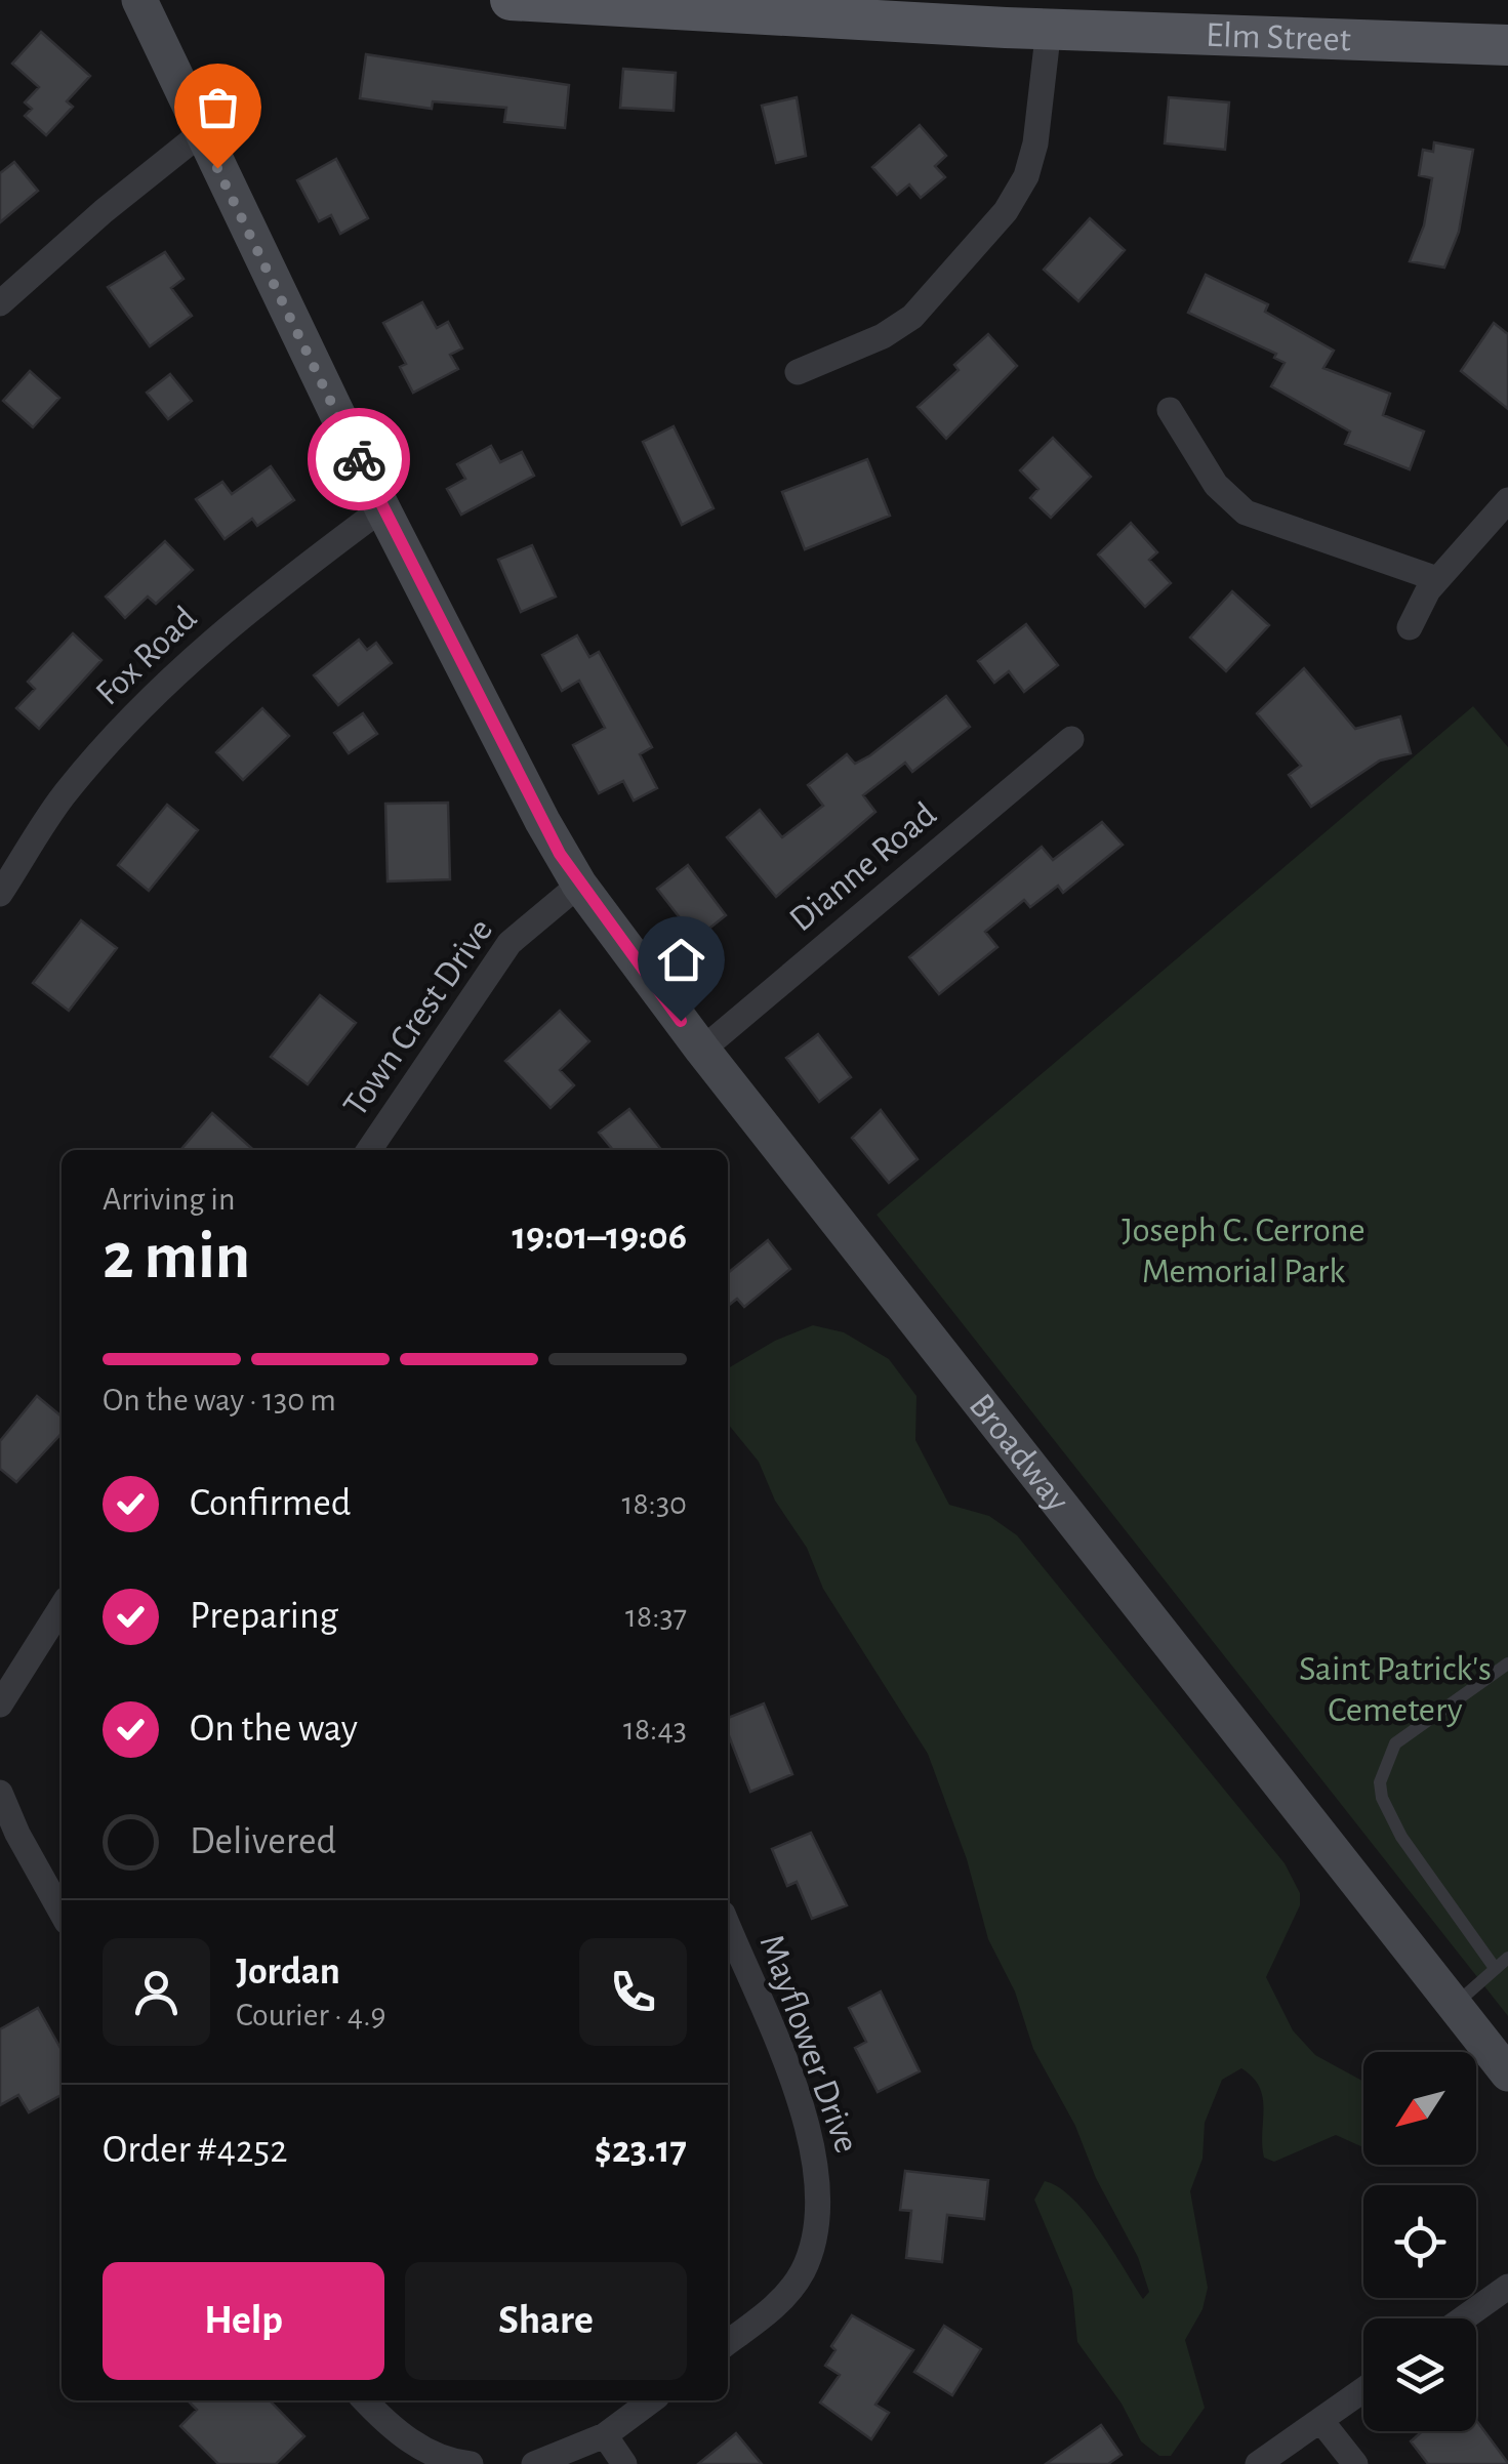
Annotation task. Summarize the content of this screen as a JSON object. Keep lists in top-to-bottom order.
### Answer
{
  "streets": {
    "main road": ["Elm Street", "Broadway"],
    "street": [
      "Fox Road",
      "Dianne Road",
      "Town Crest Drive",
      "Mayflower Drive"
    ]
  },
  "crossings": [
    ["Fox Road", "Broadway"],
    ["Dianne Road", "Broadway"],
    ["Town Crest Drive", "Broadway"]
  ],
  "parks": ["Joseph C. Cerrone Memorial Park", "Saint Patrick's Cemetery"],
  "north": "bottom left",
  "page": {
    "heading": ["2 min", "Arriving in", "19:01–19:06"],
    "panel": [
      "Jordan",
      "Courier · 4.9",
      "Order #4252",
      "$23.17"
    ],
    "bar": "On the way · 130 m",
    "list": [
      ["Confirmed", "18:30"],
      ["Preparing", "18:37"],
      ["On the way", "18:43"],
      "Delivered"
    ],
    "buttons": ["Help", "Share"]
  }
}
